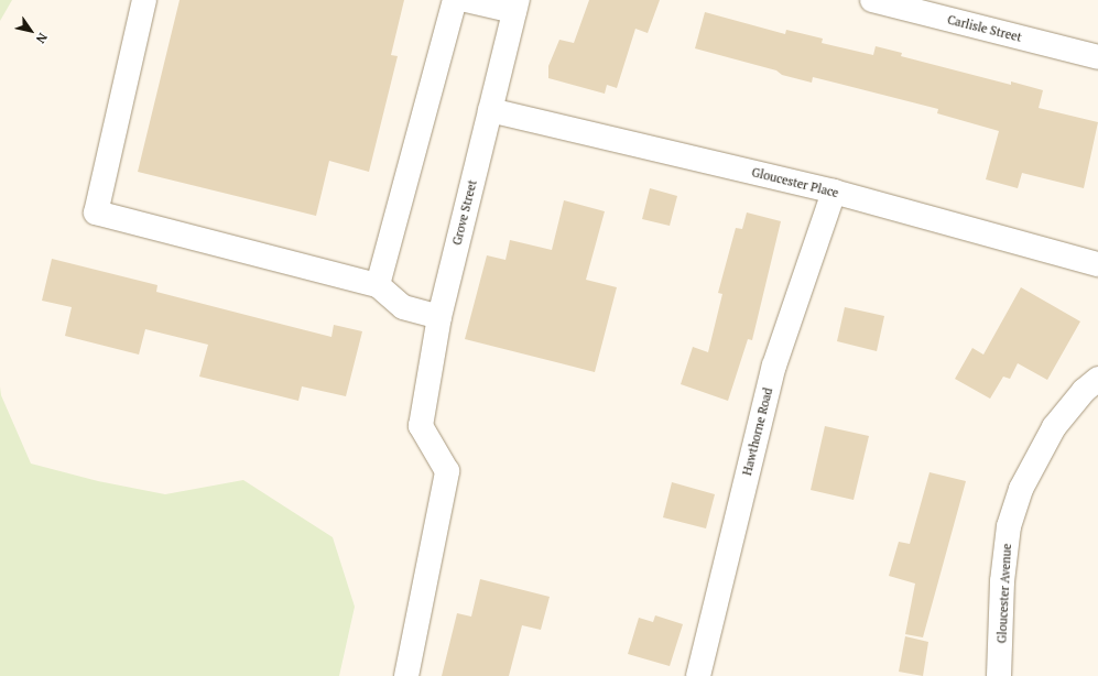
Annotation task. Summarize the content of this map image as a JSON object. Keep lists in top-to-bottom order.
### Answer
{
  "streets": {
    "street": [
      "Carlisle Street",
      "Gloucester Place",
      "Grove Street",
      "Hawthorne Road",
      "Gloucester Avenue"
    ]
  },
  "crossings": [
    ["Gloucester Place", "Grove Street"],
    ["Gloucester Place", "Hawthorne Road"]
  ],
  "north": "bottom right"
}
